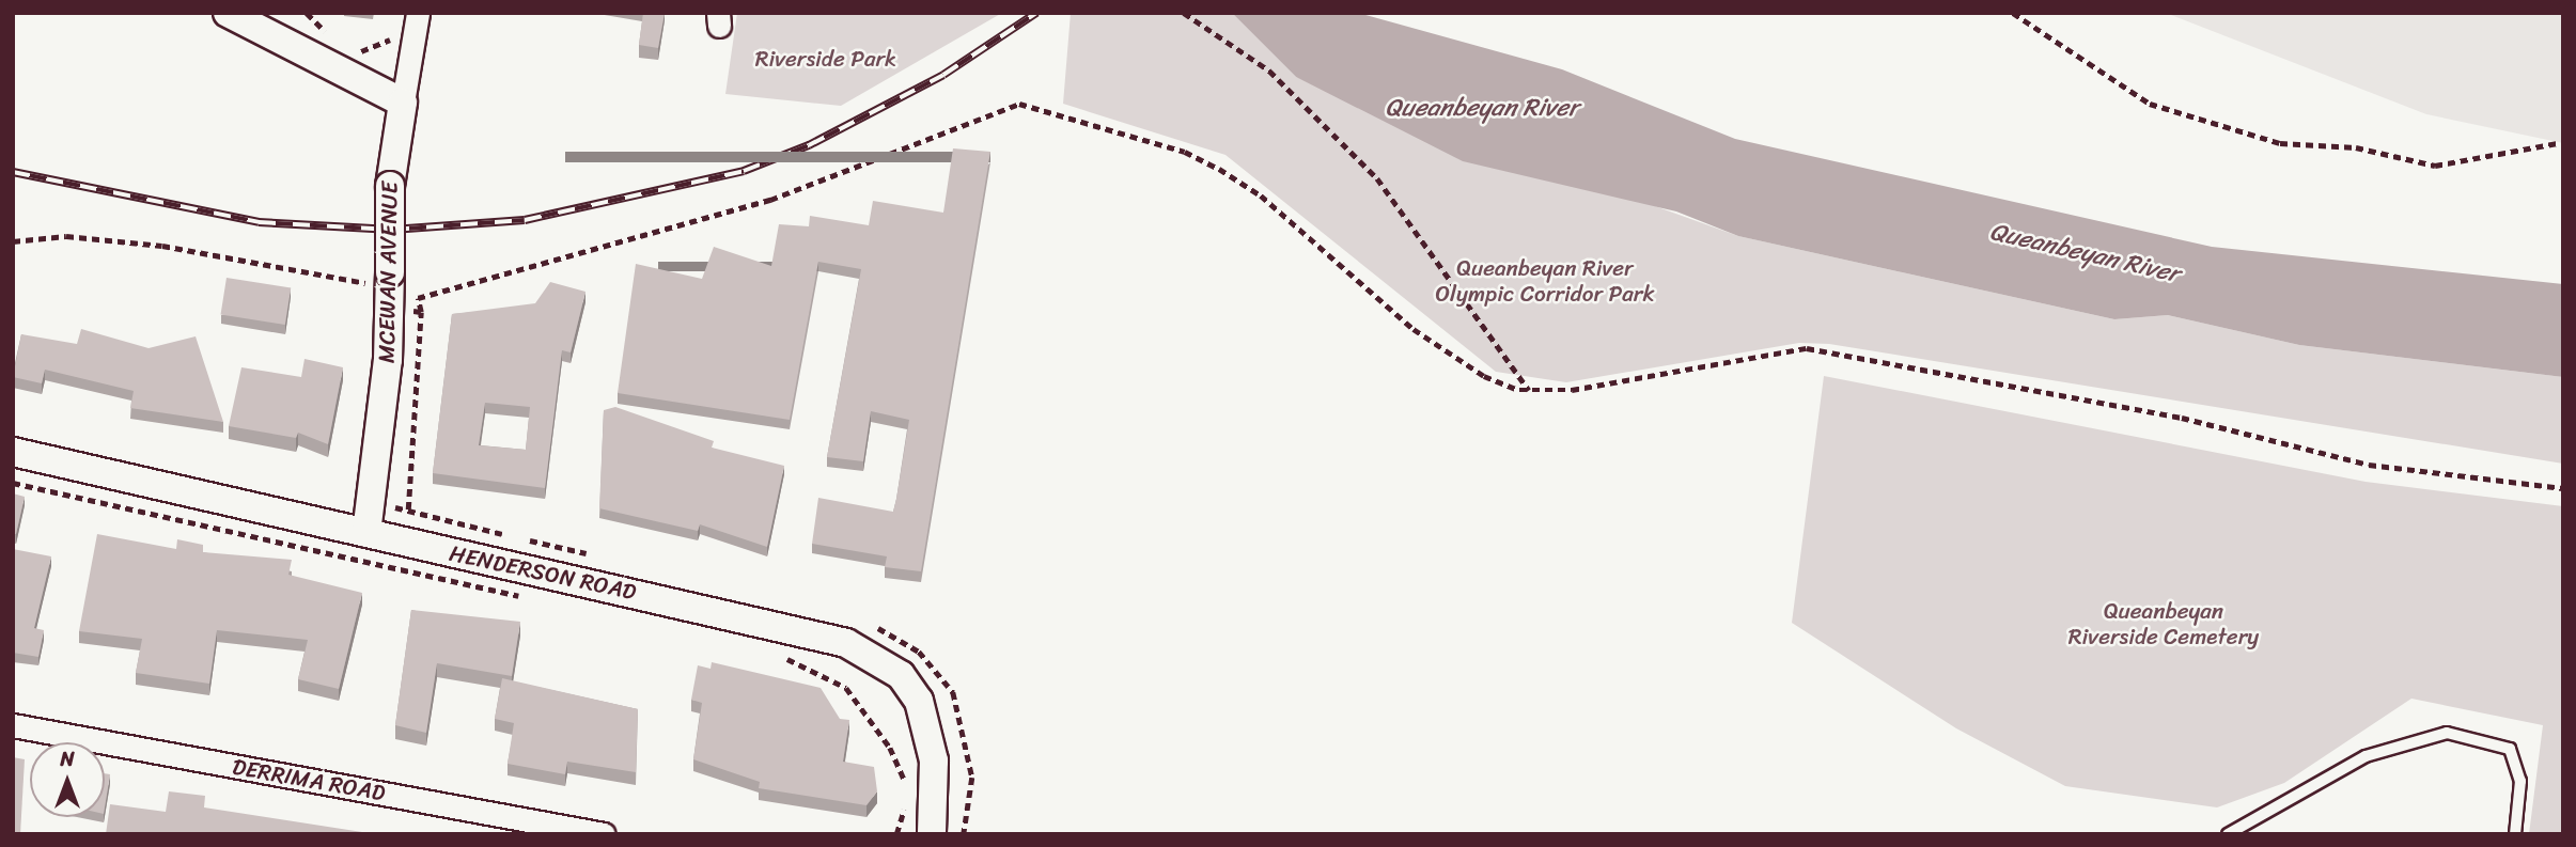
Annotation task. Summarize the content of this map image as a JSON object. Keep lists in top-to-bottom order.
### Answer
{
  "streets": {
    "street": ["MCEWAN AVENUE", "HENDERSON ROAD", "DERRIMA ROAD"]
  },
  "crossings": [
    ["MCEWAN AVENUE", "HENDERSON ROAD"]
  ],
  "water": ["Queanbeyan River"],
  "parks": ["Riverside Park", "Queanbeyan River Olympic Corridor Park", "Queanbeyan Riverside Cemetery"],
  "north": "top"
}
